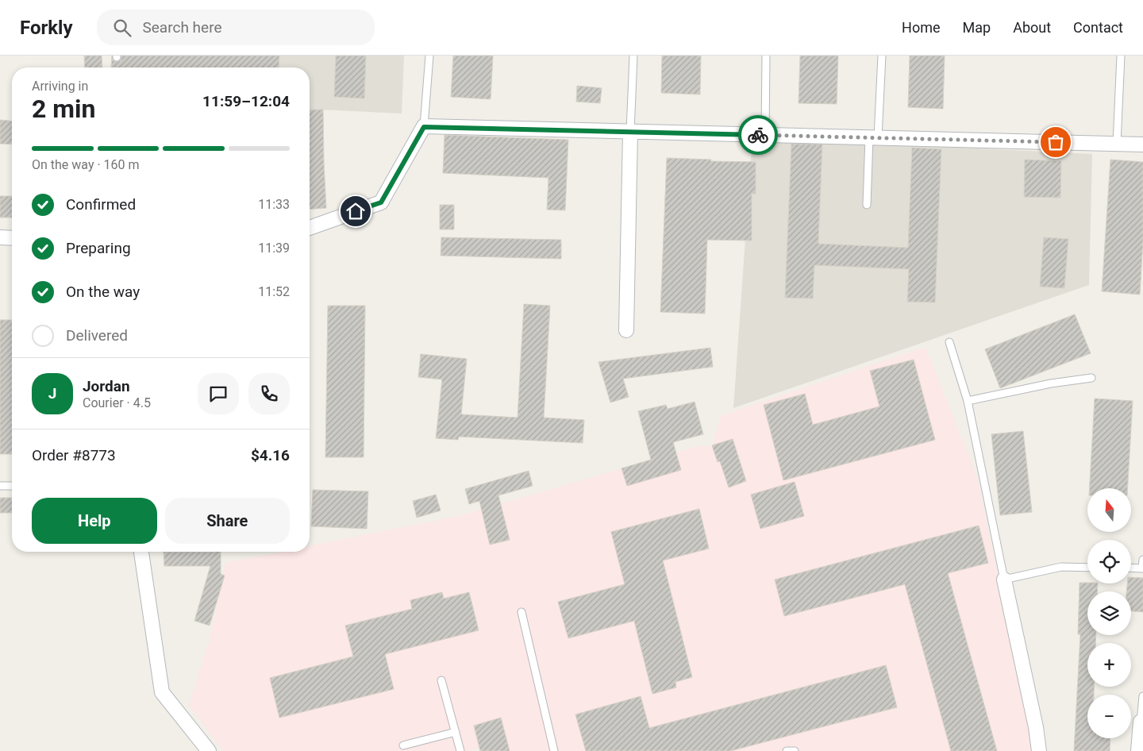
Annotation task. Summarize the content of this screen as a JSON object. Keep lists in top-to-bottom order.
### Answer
{
  "north": "top",
  "page": {
    "header": "Forkly",
    "search": "Search here",
    "nav": [
      "Home",
      "Map",
      "About",
      "Contact"
    ],
    "heading": ["2 min", "Arriving in", "11:59–12:04"],
    "panel": [
      "Jordan",
      "Courier · 4.5",
      "Order #8773",
      "$4.16"
    ],
    "bar": "On the way · 160 m",
    "list": [
      ["Confirmed", "11:33"],
      ["Preparing", "11:39"],
      ["On the way", "11:52"],
      "Delivered"
    ],
    "round": "J",
    "map_buttons": ["+", "−"],
    "buttons": ["Help", "Share"]
  }
}
